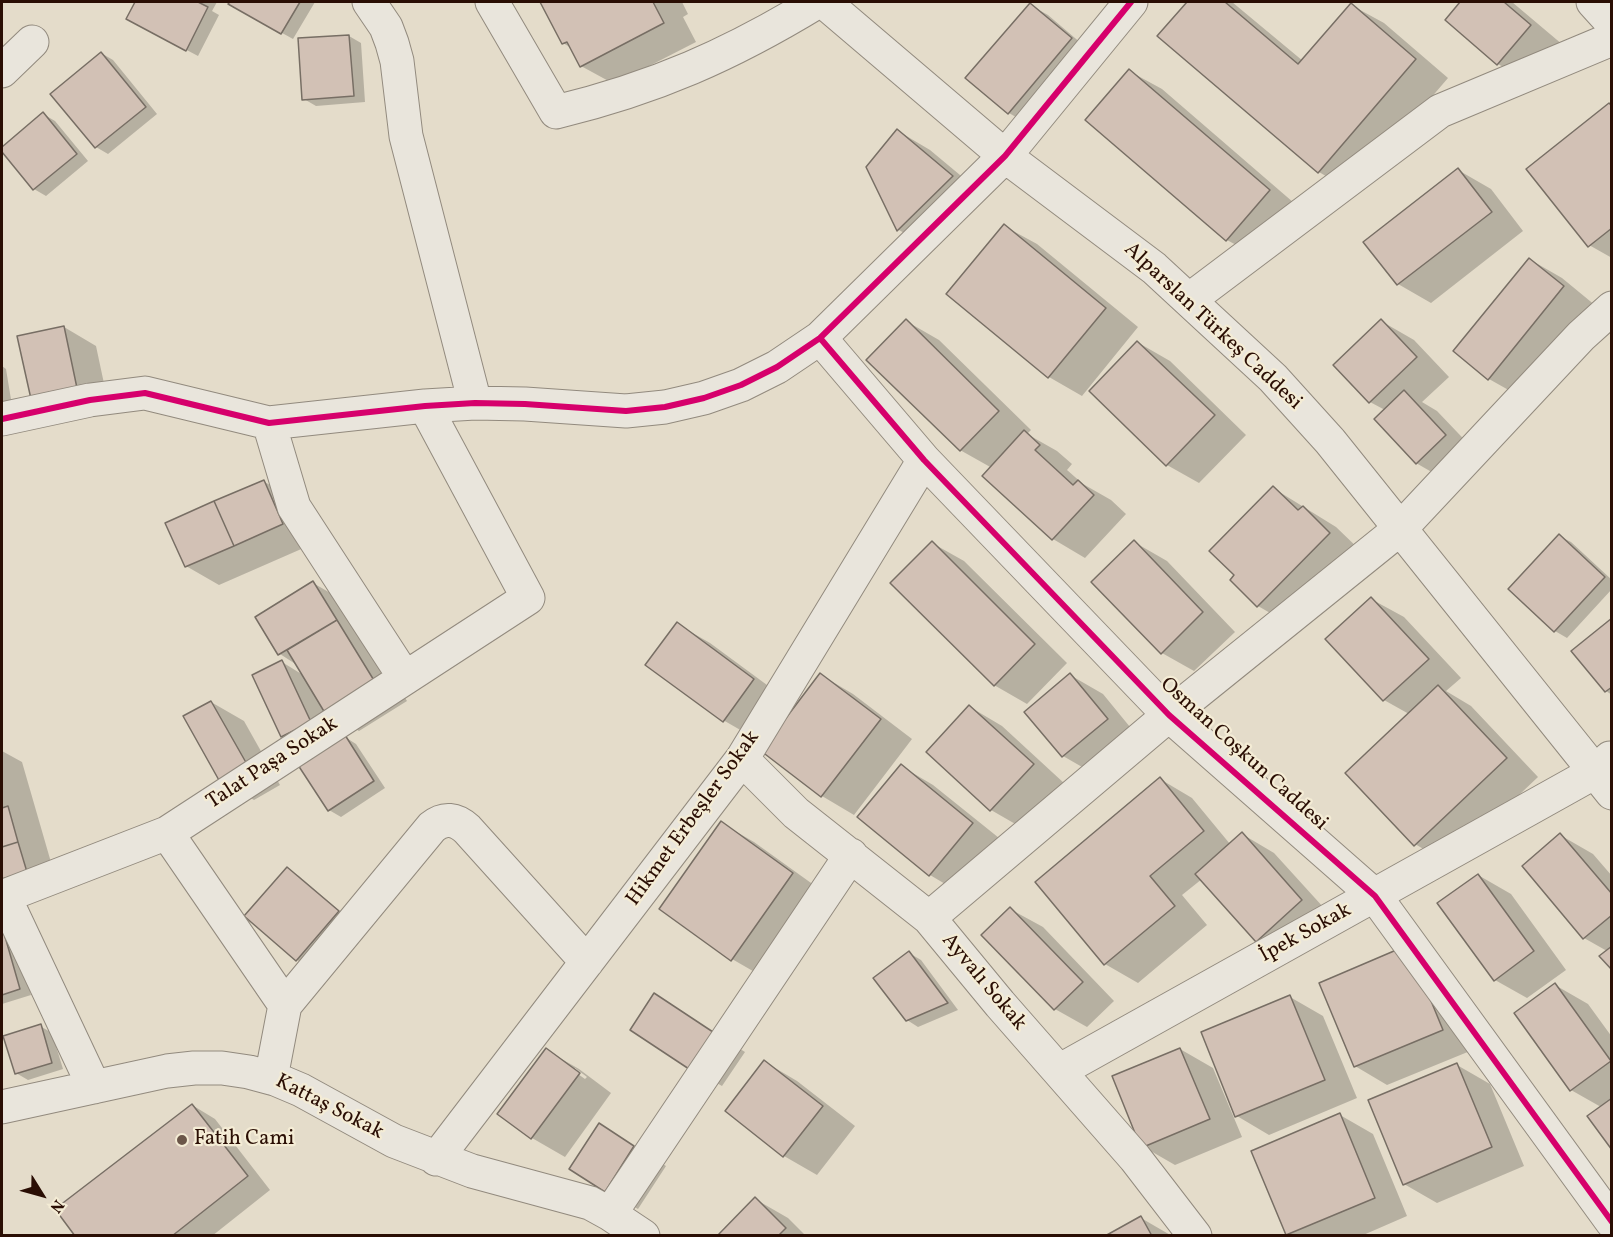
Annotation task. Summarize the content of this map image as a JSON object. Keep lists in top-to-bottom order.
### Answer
{
  "streets": {
    "street": [
      "Alparslan Türkeş Caddesi",
      "Osman Coşkun Caddesi",
      "Talat Paşa Sokak",
      "Hikmet Erbeşler Sokak",
      "İpek Sokak",
      "Ayvalı Sokak",
      "Kattaş Sokak"
    ]
  },
  "crossings": [
    ["Alparslan Türkeş Caddesi", "İpek Sokak"],
    ["Osman Coşkun Caddesi", "Hikmet Erbeşler Sokak"],
    ["Osman Coşkun Caddesi", "İpek Sokak"],
    ["Hikmet Erbeşler Sokak", "Ayvalı Sokak"],
    ["Hikmet Erbeşler Sokak", "Kattaş Sokak"],
    ["İpek Sokak", "Ayvalı Sokak"]
  ],
  "places": ["Fatih Cami"],
  "north": "bottom right"
}
